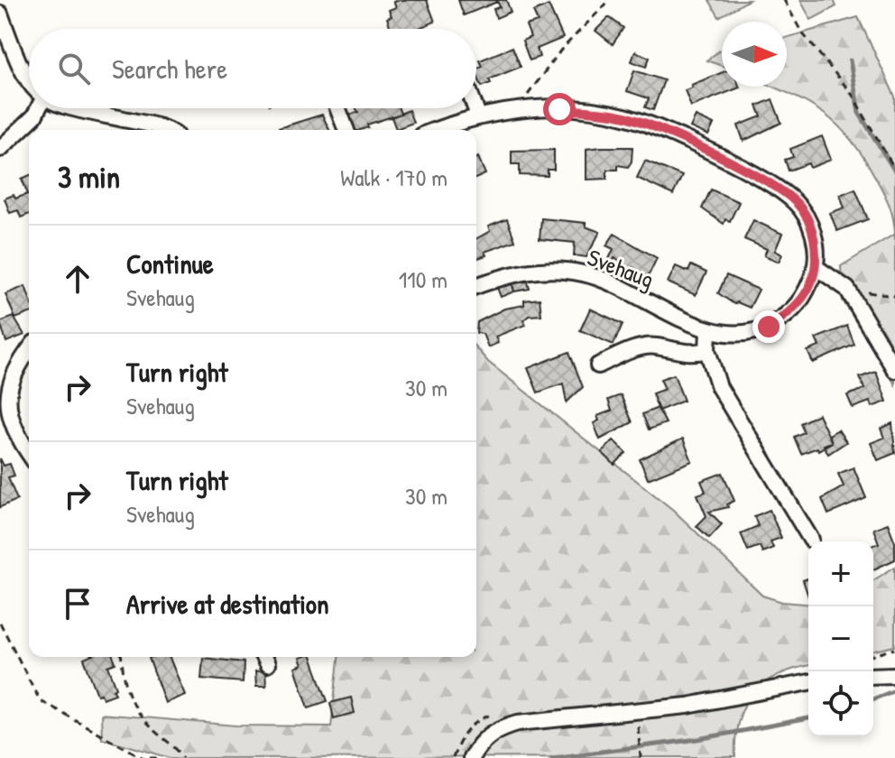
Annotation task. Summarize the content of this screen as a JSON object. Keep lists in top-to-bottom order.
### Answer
{
  "streets": {
    "street": ["Svehaug"]
  },
  "north": "right",
  "page": {
    "search": "Search here",
    "heading": ["3 min", "Walk · 170 m"],
    "list": [
      ["Continue", "Svehaug", "110 m"],
      ["Turn right", "Svehaug", "30 m"],
      ["Turn right", "Svehaug", "30 m"],
      "Arrive at destination"
    ],
    "map_buttons": ["+", "−"]
  }
}
